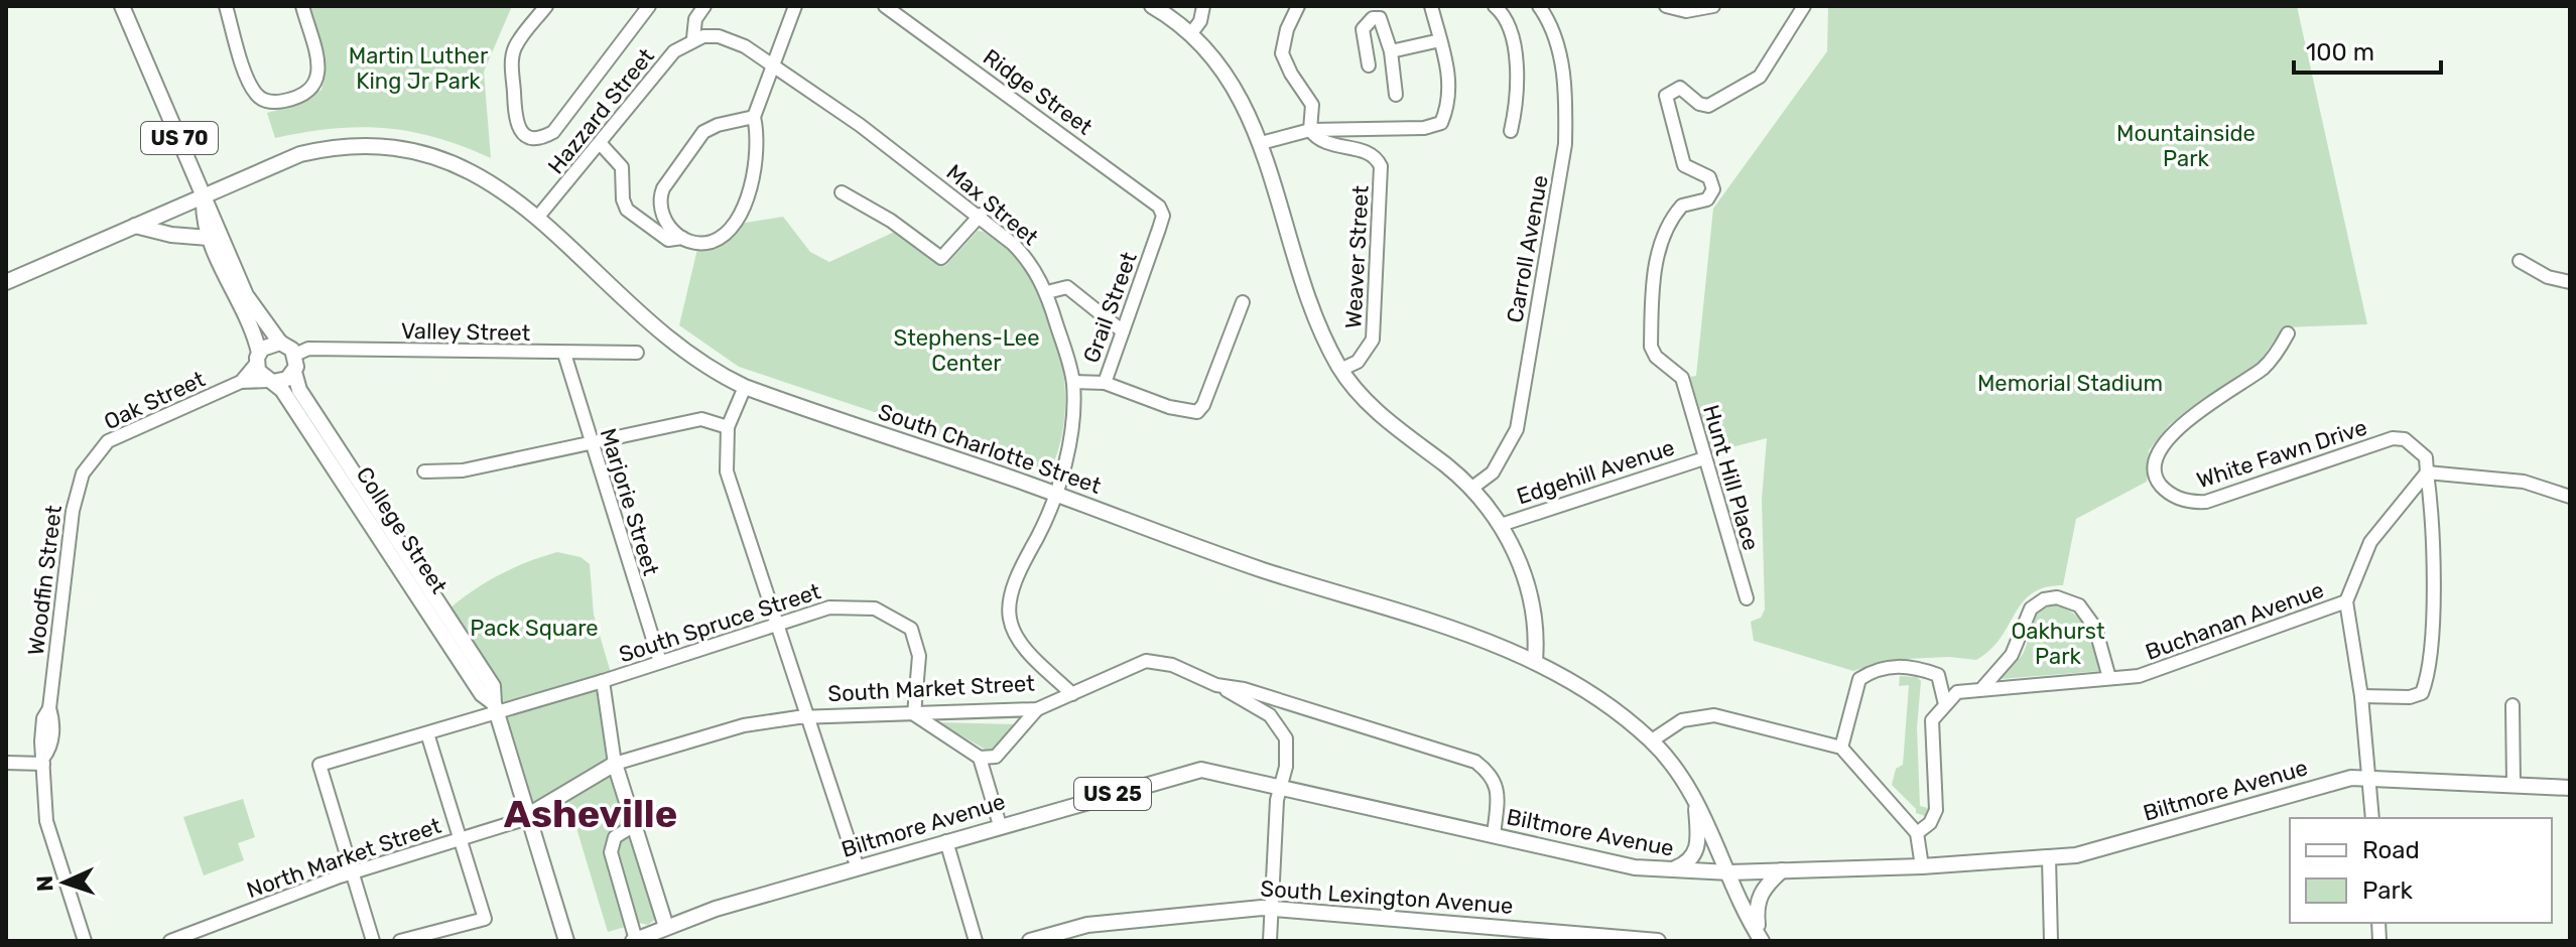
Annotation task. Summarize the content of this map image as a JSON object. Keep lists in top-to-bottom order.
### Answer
{
  "streets": {
    "main road": [
      "US 70",
      "South Charlotte Street",
      "College Street",
      "South Market Street",
      "Biltmore Avenue",
      "US 25",
      "South Lexington Avenue"
    ],
    "street": [
      "Ridge Street",
      "Hazzard Street",
      "Max Street",
      "Carroll Avenue",
      "Weaver Street",
      "Grail Street",
      "Valley Street",
      "Oak Street",
      "White Fawn Drive",
      "Edgehill Avenue",
      "Hunt Hill Place",
      "Marjorie Street",
      "Woodfin Street",
      "Buchanan Avenue",
      "South Spruce Street",
      "North Market Street"
    ]
  },
  "crossings": [
    ["Ridge Street", "Grail Street"],
    ["Hazzard Street", "South Charlotte Street"],
    ["US 70", "South Charlotte Street"],
    ["Max Street", "Grail Street"],
    ["Max Street", "South Charlotte Street"],
    ["Max Street", "South Market Street"],
    ["Valley Street", "Oak Street"],
    ["Valley Street", "Marjorie Street"],
    ["Valley Street", "College Street"],
    ["Oak Street", "College Street"],
    ["Oak Street", "Woodfin Street"],
    ["South Charlotte Street", "Biltmore Avenue"],
    ["Edgehill Avenue", "Hunt Hill Place"],
    ["Marjorie Street", "South Spruce Street"],
    ["College Street", "South Spruce Street"],
    ["College Street", "South Market Street"],
    ["College Street", "North Market Street"],
    ["South Spruce Street", "South Market Street"],
    ["South Spruce Street", "North Market Street"],
    ["South Market Street", "Biltmore Avenue"],
    ["South Market Street", "North Market Street"],
    ["Biltmore Avenue", "US 25"]
  ],
  "districts": ["Asheville"],
  "parks": [
    "Martin Luther King Jr Park",
    "Mountainside Park",
    "Stephens-Lee Center",
    "Memorial Stadium",
    "Pack Square",
    "Oakhurst Park"
  ],
  "legend": ["Road", "Park"],
  "scale_bar": "100 m",
  "north": "left"
}
